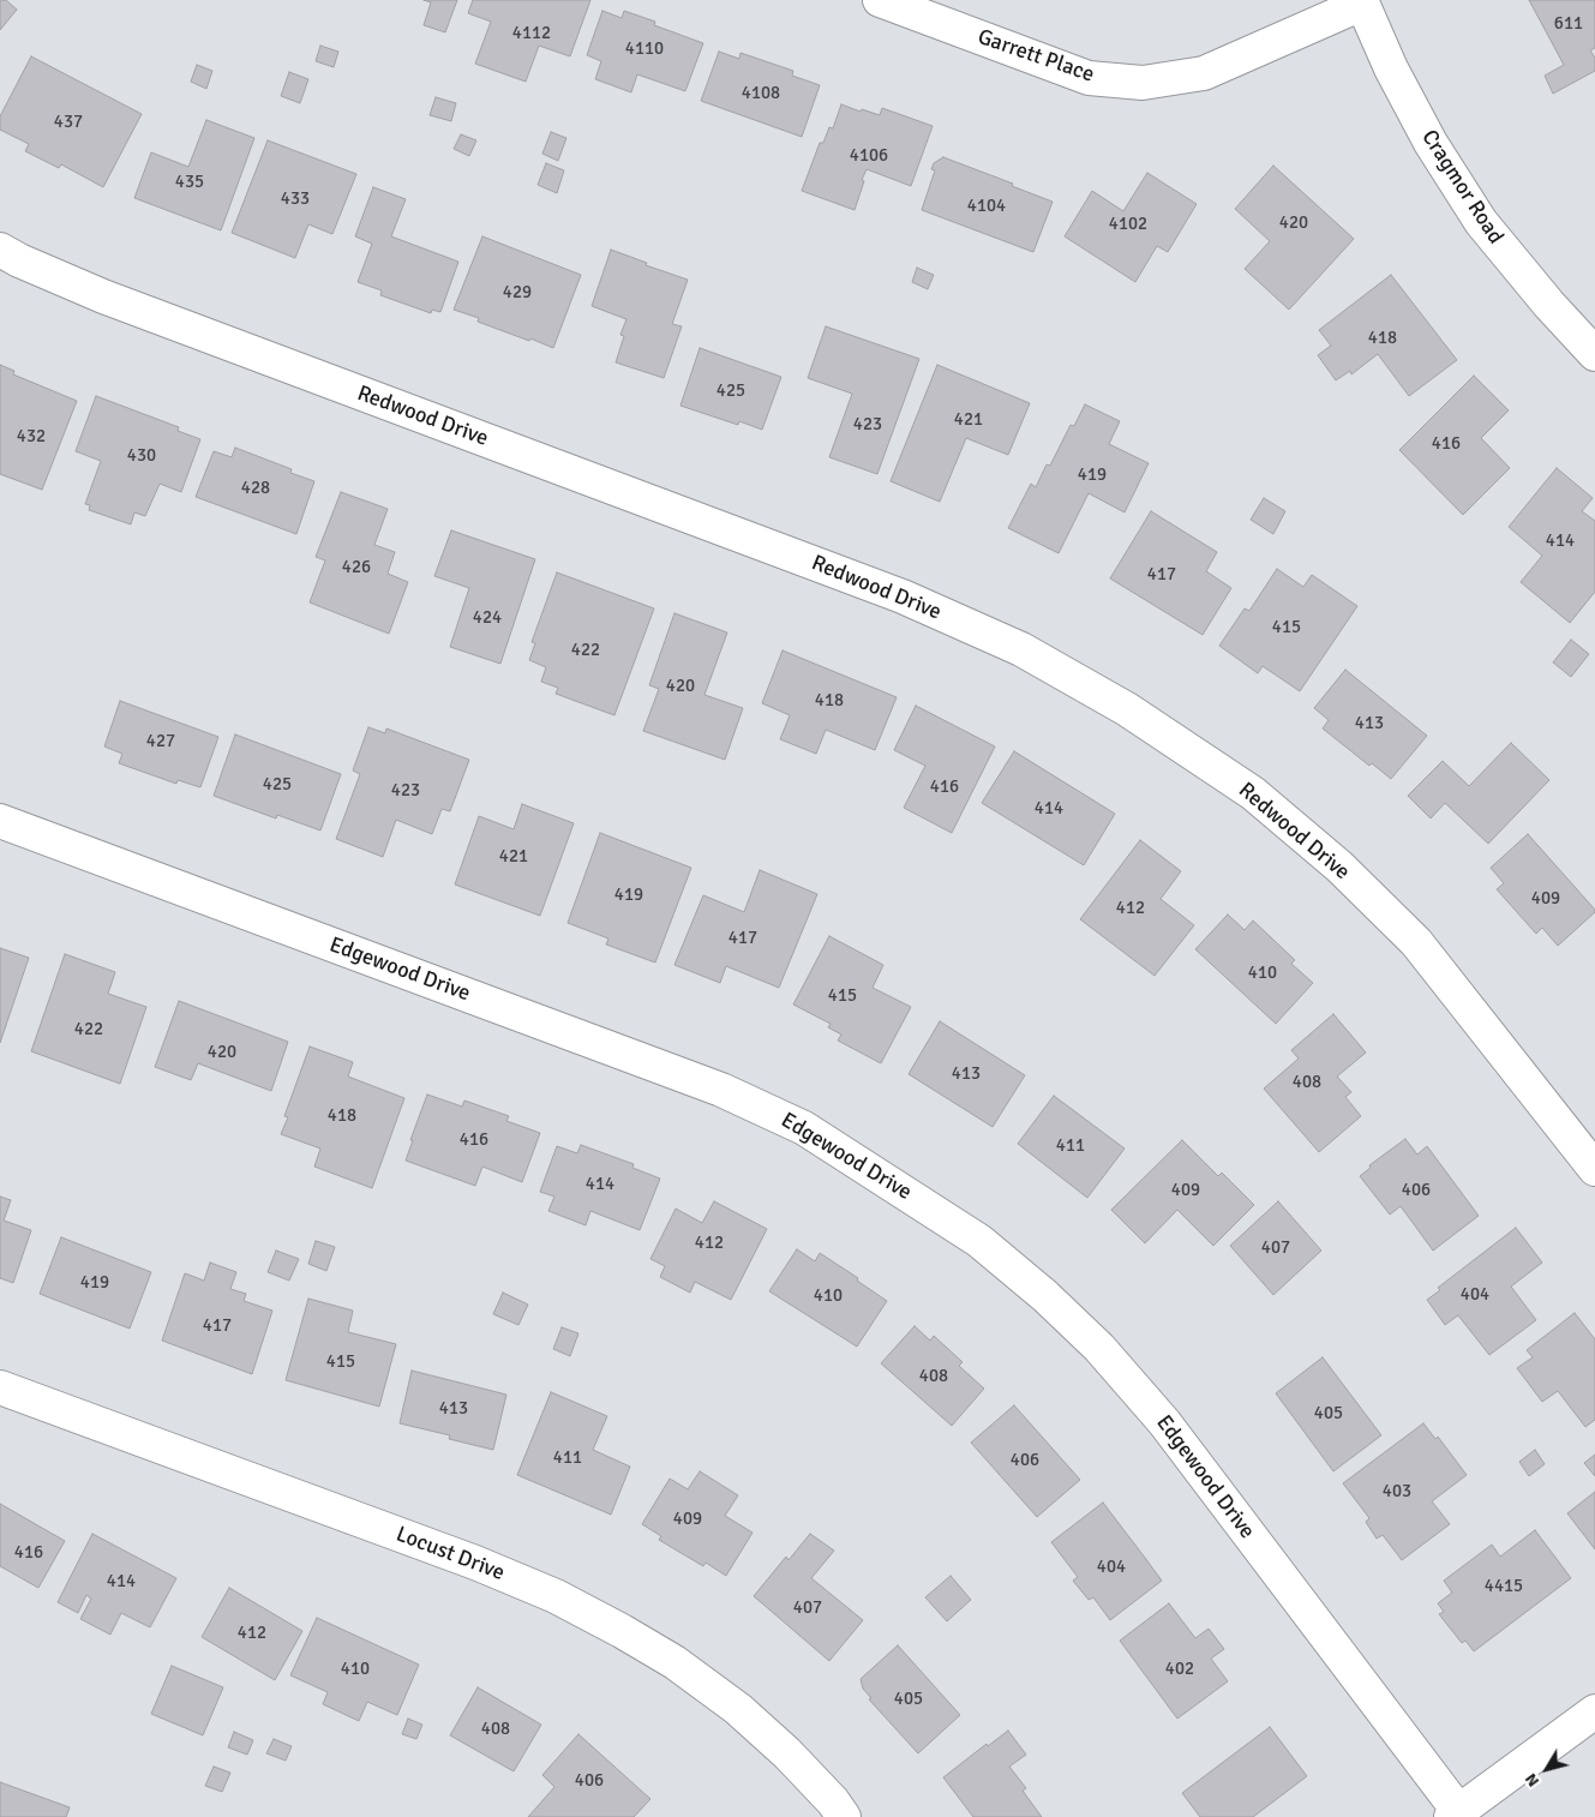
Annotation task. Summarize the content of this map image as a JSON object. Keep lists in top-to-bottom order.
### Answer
{
  "streets": {
    "street": [
      "Garrett Place",
      "Cragmor Road",
      "Redwood Drive",
      "Edgewood Drive",
      "Locust Drive"
    ]
  },
  "crossings": [
    ["Garrett Place", "Cragmor Road"]
  ],
  "house_numbers": [
    "611",
    "4112",
    "4110",
    "4108",
    "437",
    "4106",
    "435",
    "433",
    "4104",
    "420",
    "4102",
    "429",
    "418",
    "425",
    "421",
    "423",
    "432",
    "416",
    "430",
    "419",
    "428",
    "414",
    "426",
    "417",
    "424",
    "415",
    "422",
    "420",
    "418",
    "413",
    "427",
    "425",
    "416",
    "423",
    "414",
    "421",
    "419",
    "409",
    "412",
    "417",
    "410",
    "415",
    "422",
    "420",
    "413",
    "408",
    "418",
    "416",
    "411",
    "414",
    "409",
    "406",
    "412",
    "407",
    "419",
    "404",
    "410",
    "417",
    "415",
    "408",
    "413",
    "405",
    "411",
    "406",
    "403",
    "409",
    "416",
    "404",
    "414",
    "4415",
    "407",
    "412",
    "410",
    "402",
    "405",
    "408",
    "406"
  ],
  "north": "bottom left"
}
